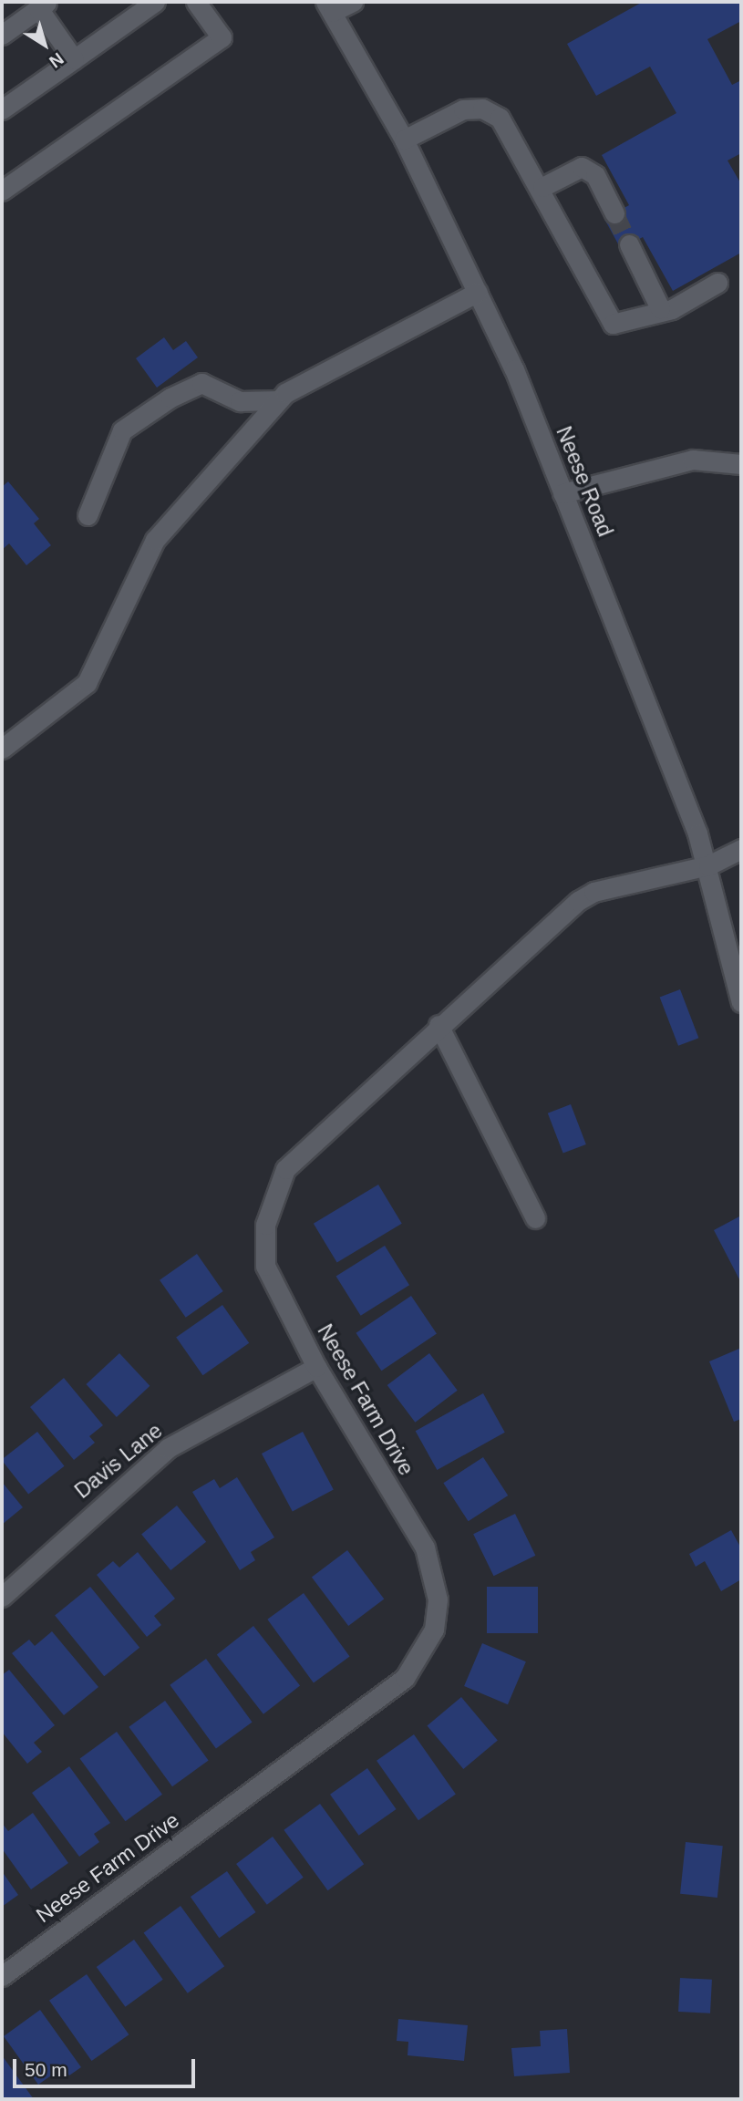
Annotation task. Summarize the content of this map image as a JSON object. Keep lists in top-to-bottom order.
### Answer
{
  "streets": {
    "street": ["Neese Road", "Neese Farm Drive", "Davis Lane"]
  },
  "crossings": [
    ["Neese Road", "Neese Farm Drive"],
    ["Neese Farm Drive", "Davis Lane"]
  ],
  "scale_bar": "50 m",
  "north": "bottom right"
}
